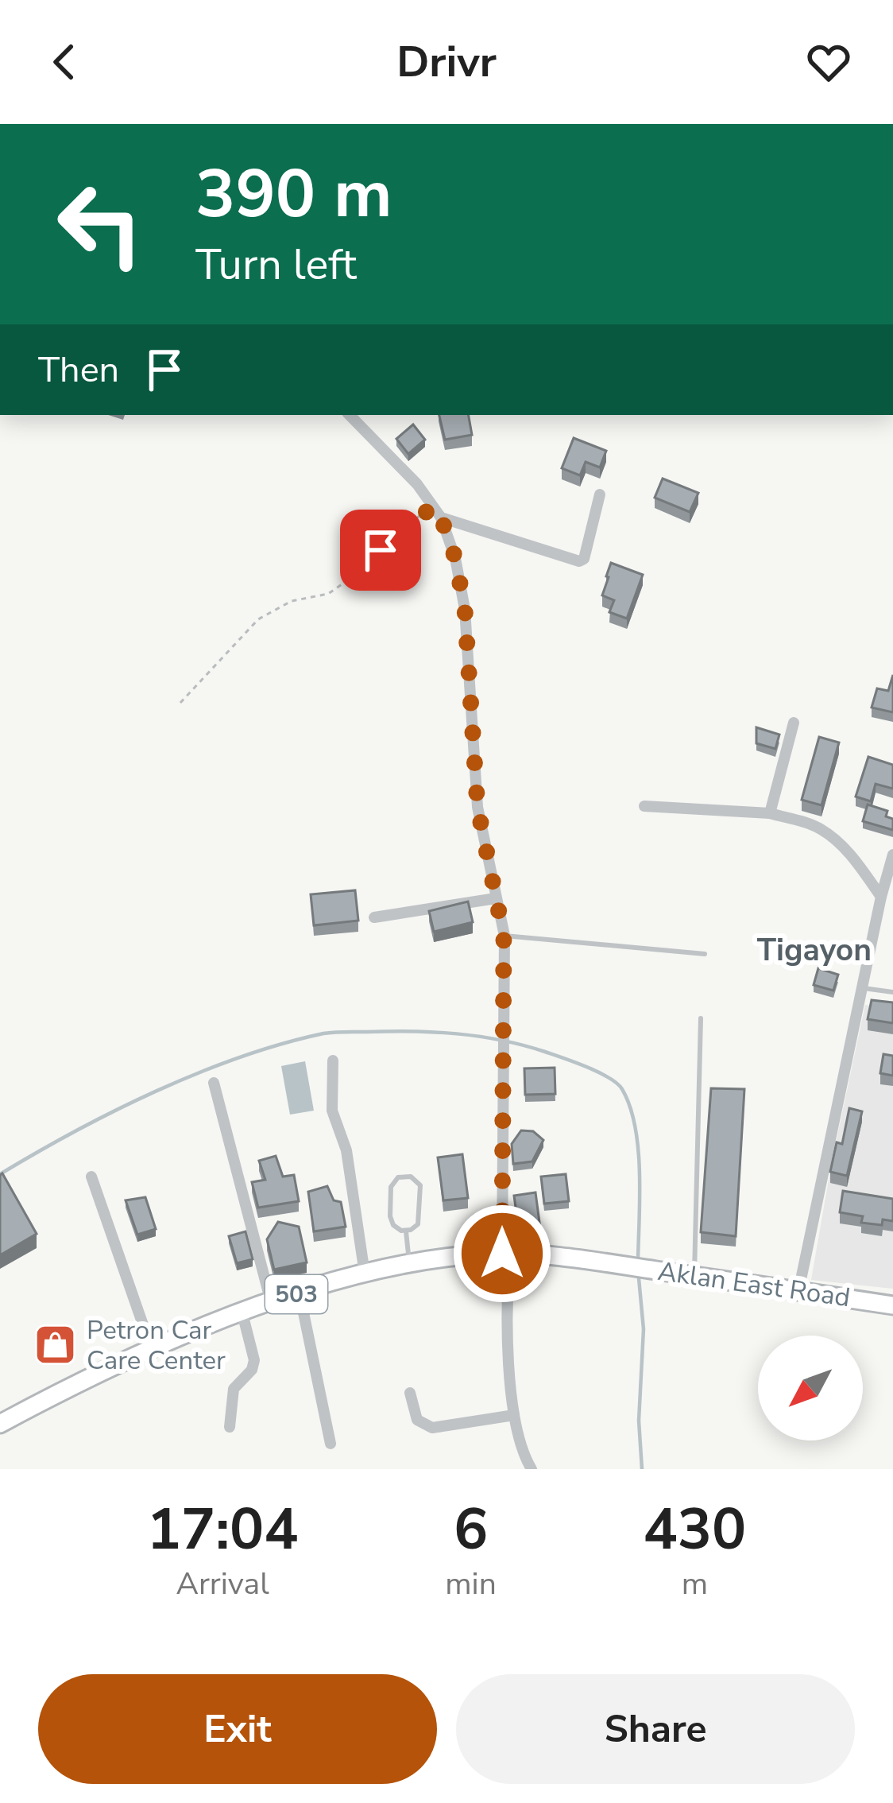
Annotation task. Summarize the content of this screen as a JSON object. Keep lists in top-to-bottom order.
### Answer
{
  "streets": {
    "main road": ["Aklan East Road", "503"]
  },
  "crossings": [
    ["Aklan East Road", "503"]
  ],
  "districts": ["Tigayon"],
  "places": {
    "shop": ["Petron Car Care Center"]
  },
  "north": "bottom left",
  "page": {
    "header": "Drivr",
    "turn": ["390 m", "Turn left"],
    "then": "Then",
    "eta": [
      "17:04",
      "Arrival",
      "6",
      "min",
      "430",
      "m"
    ],
    "buttons": ["Exit", "Share"]
  }
}
